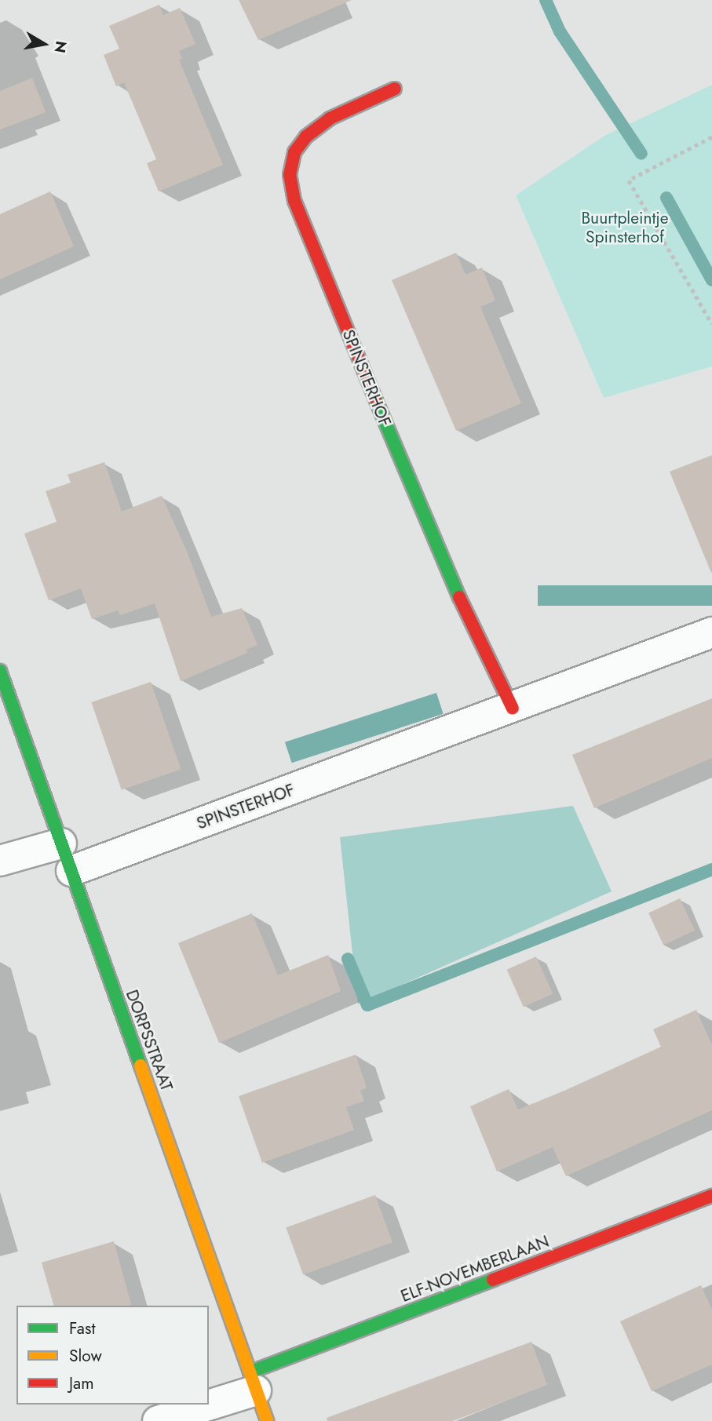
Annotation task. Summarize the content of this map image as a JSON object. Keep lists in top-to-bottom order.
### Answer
{
  "streets": {
    "street": ["SPINSTERHOF", "DORPSSTRAAT", "ELF-NOVEMBERLAAN"]
  },
  "crossings": [
    ["SPINSTERHOF", "DORPSSTRAAT"],
    ["DORPSSTRAAT", "ELF-NOVEMBERLAAN"]
  ],
  "parks": ["Buurtpleintje Spinsterhof"],
  "legend": ["Fast", "Slow", "Jam"],
  "north": "right"
}
